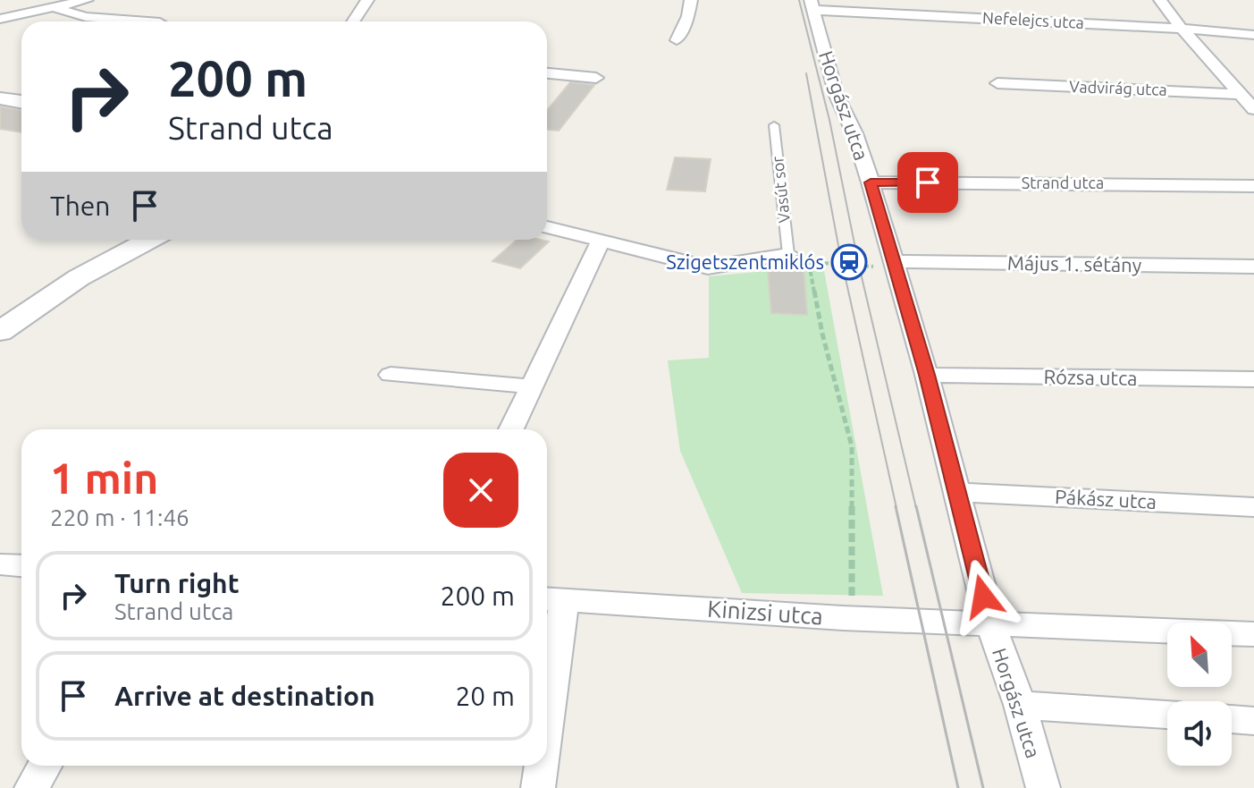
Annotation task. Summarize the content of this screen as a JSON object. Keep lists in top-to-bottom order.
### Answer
{
  "streets": {
    "street": [
      "Nefelejcs utca",
      "Vadvirág utca",
      "Horgász utca",
      "Strand utca",
      "Május 1. sétány",
      "Rózsa utca",
      "Pákász utca",
      "Kinizsi utca"
    ],
    "lane": ["Vasút sor"]
  },
  "crossings": [
    ["Nefelejcs utca", "Horgász utca"],
    ["Horgász utca", "Strand utca"],
    ["Horgász utca", "Május 1. sétány"],
    ["Horgász utca", "Rózsa utca"],
    ["Horgász utca", "Pákász utca"],
    ["Horgász utca", "Kinizsi utca"]
  ],
  "places": {
    "station": ["Szigetszentmiklós"]
  },
  "north": "top left",
  "page": {
    "turn": ["200 m", "Strand utca"],
    "then": "Then",
    "heading": ["1 min", "220 m · 11:46"],
    "list": [
      {
        "name": "Turn right",
        "note": "Strand utca",
        "value": "200 m"
      },
      {
        "name": "Arrive at destination",
        "value": "20 m"
      }
    ]
  }
}
